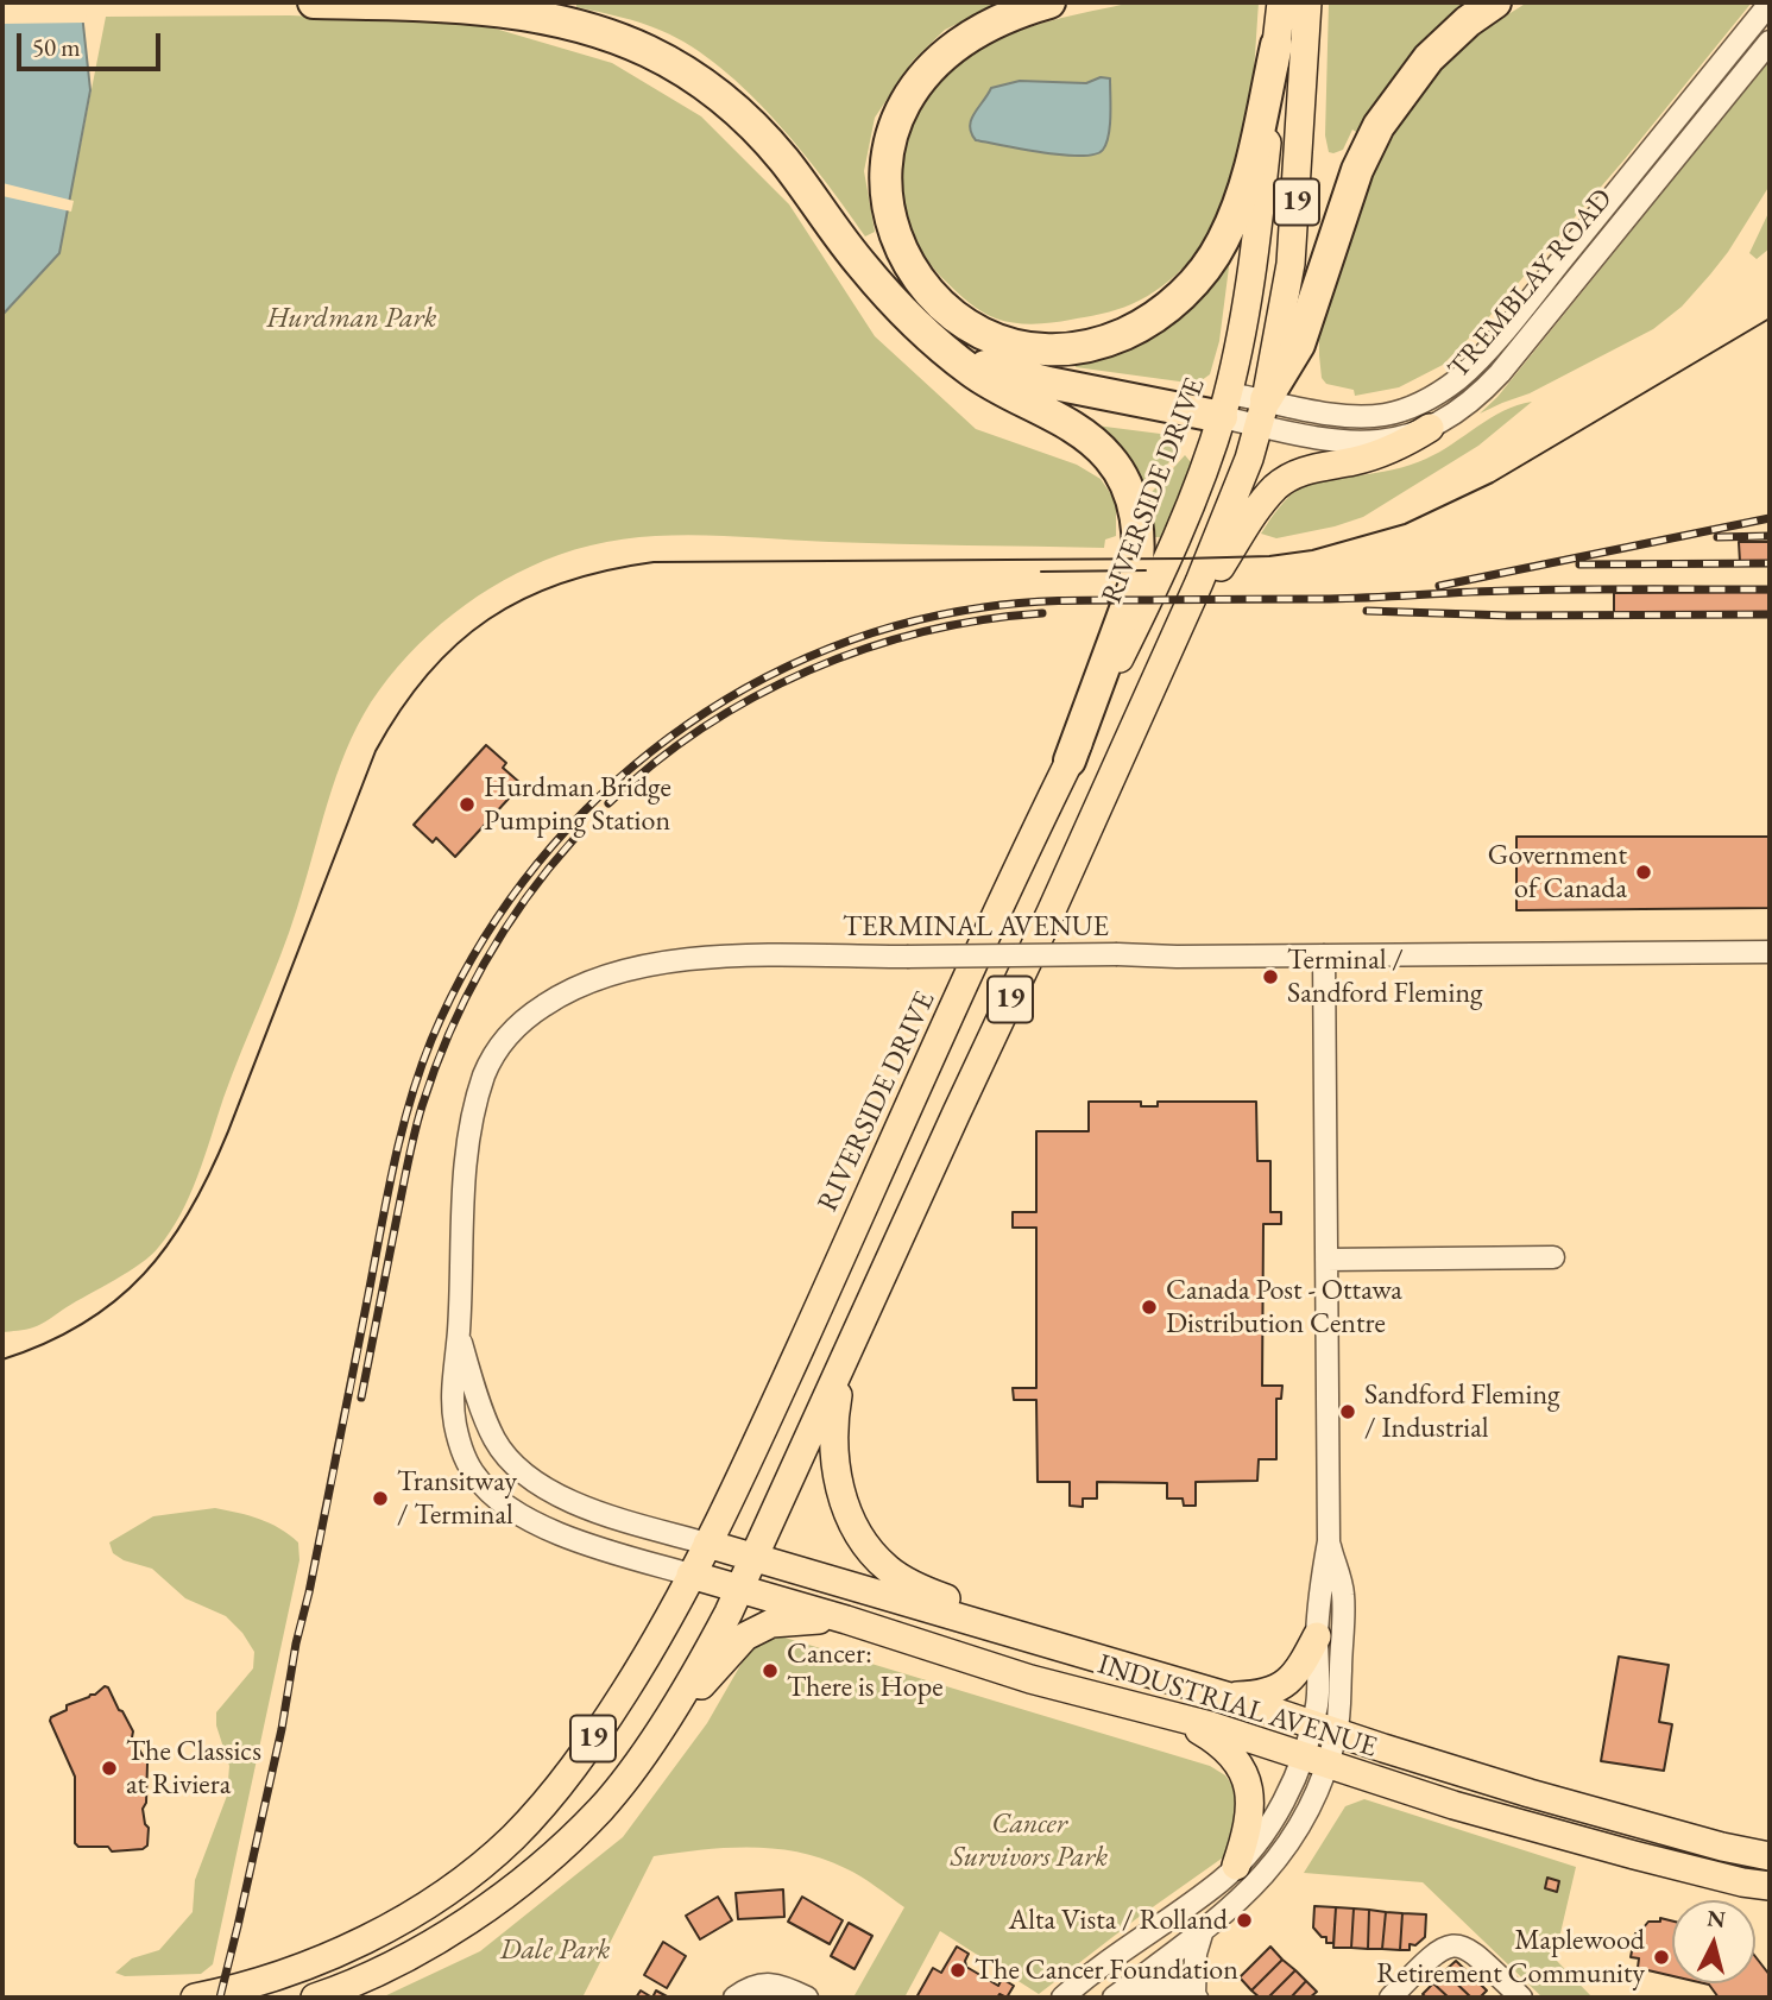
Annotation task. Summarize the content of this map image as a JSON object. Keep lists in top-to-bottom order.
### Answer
{
  "streets": {
    "main road": ["19", "RIVERSIDE DRIVE", "INDUSTRIAL AVENUE"],
    "street": ["TREMBLAY ROAD", "TERMINAL AVENUE"]
  },
  "crossings": [
    ["19", "TREMBLAY ROAD"],
    ["19", "INDUSTRIAL AVENUE"],
    ["TREMBLAY ROAD", "RIVERSIDE DRIVE"],
    ["RIVERSIDE DRIVE", "TERMINAL AVENUE"],
    ["RIVERSIDE DRIVE", "INDUSTRIAL AVENUE"],
    ["TERMINAL AVENUE", "INDUSTRIAL AVENUE"]
  ],
  "parks": ["Hurdman Park", "Cancer Survivors Park", "Dale Park"],
  "places": [
    "Hurdman Bridge Pumping Station",
    "Government of Canada",
    "Terminal / Sandford Fleming",
    "Canada Post - Ottawa Distribution Centre",
    "Sandford Fleming / Industrial",
    "Transitway / Terminal",
    "Cancer: There is Hope",
    "The Classics at Riviera",
    "Alta Vista / Rolland",
    "Maplewood Retirement Community",
    "The Cancer Foundation"
  ],
  "scale_bar": "50 m",
  "north": "top"
}
